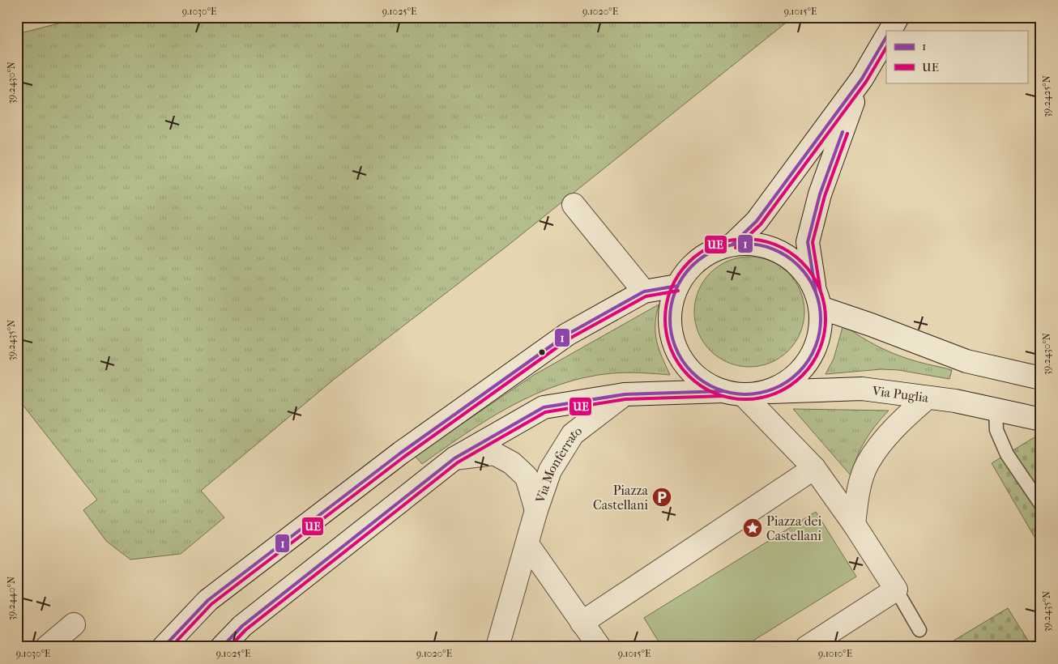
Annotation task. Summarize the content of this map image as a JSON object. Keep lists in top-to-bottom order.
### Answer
{
  "streets": {
    "street": ["Via Puglia", "Via Monferrato"]
  },
  "places": {
    "parking": ["Piazza Castellani"],
    "place": ["Piazza dei Castellani"]
  },
  "lines": ["transit line 1", "transit line UE"],
  "legend": ["1", "UE"],
  "coordinates": [
    "9.1030°E",
    "9.1025°E",
    "9.1020°E",
    "9.1015°E",
    "39.2430°N",
    "39.2425°N",
    "39.2435°N",
    "39.2440°N",
    "9.1010°E"
  ]
}
